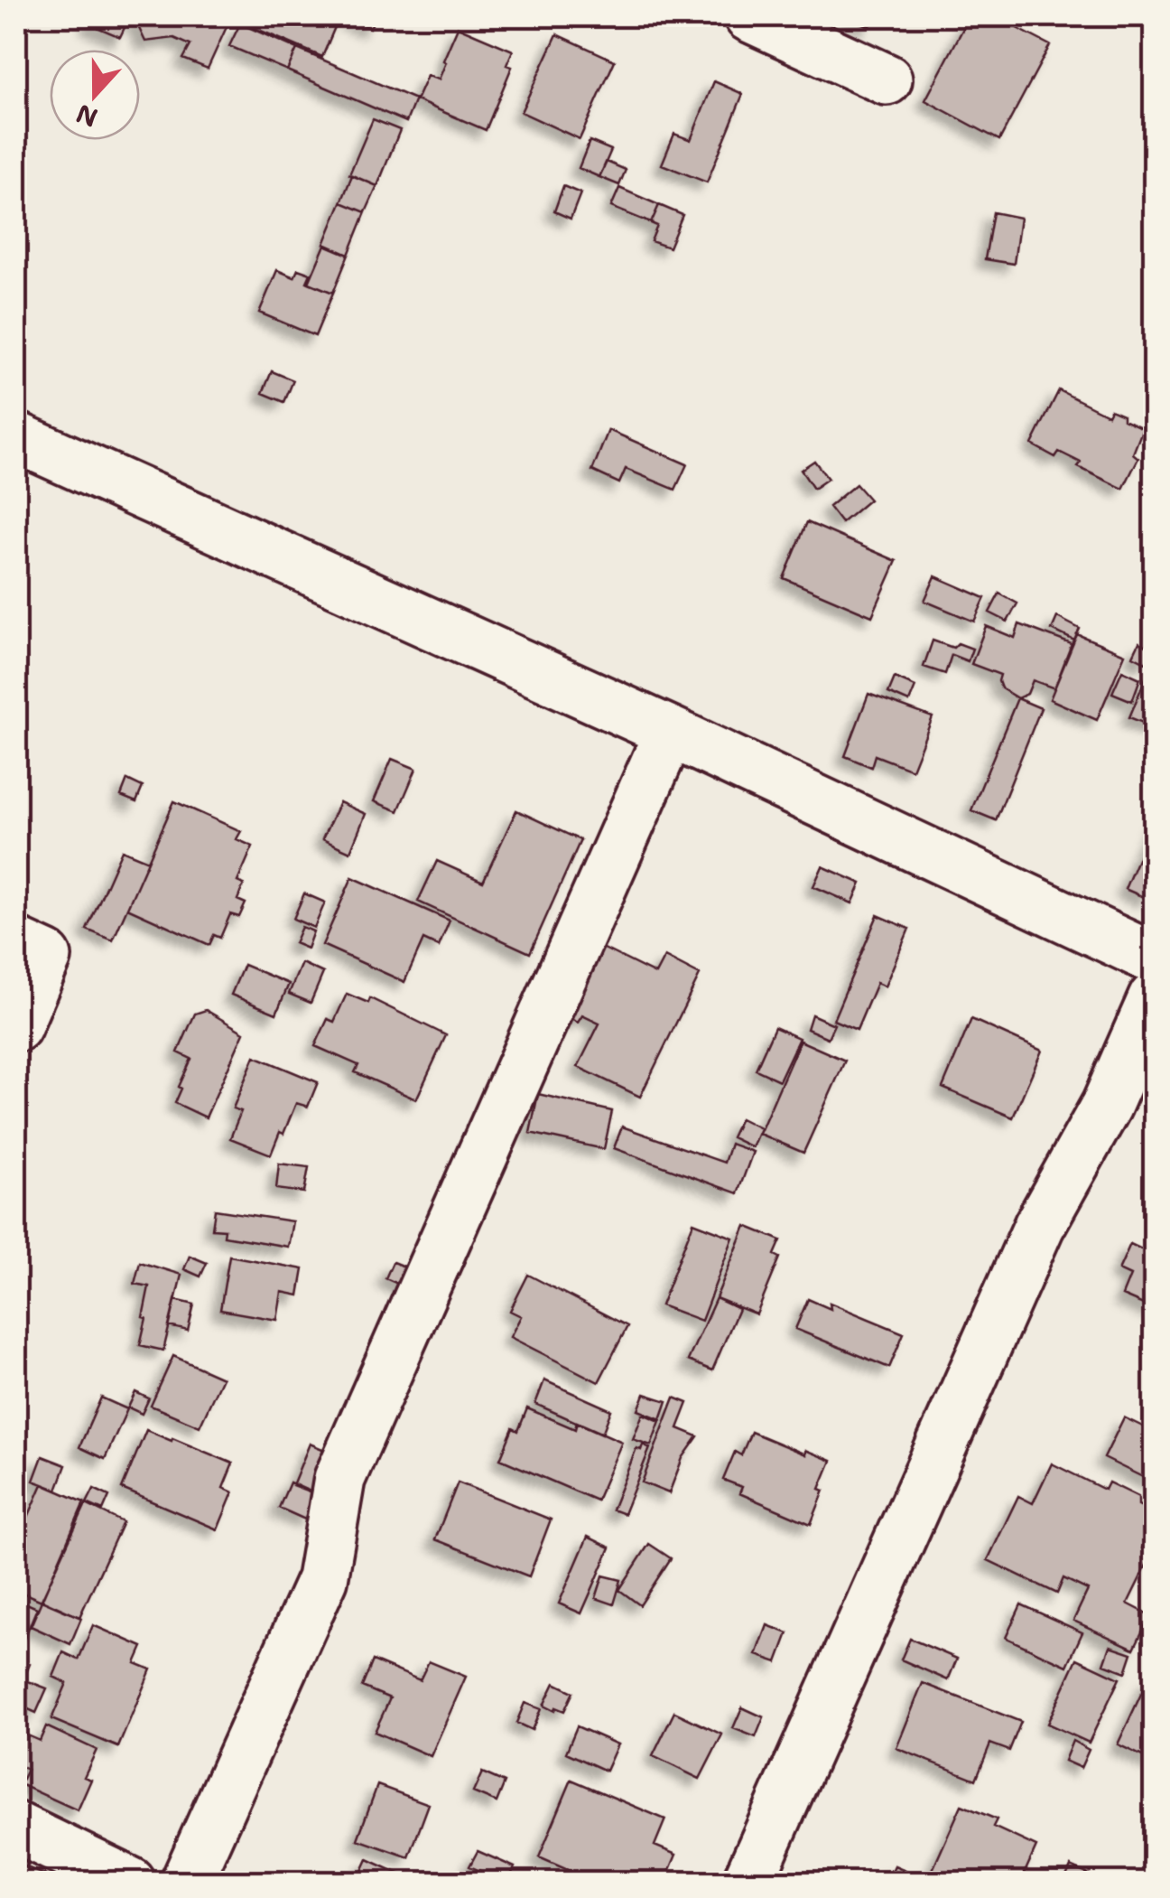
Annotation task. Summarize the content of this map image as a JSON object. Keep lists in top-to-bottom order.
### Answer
{
  "north": "bottom"
}
